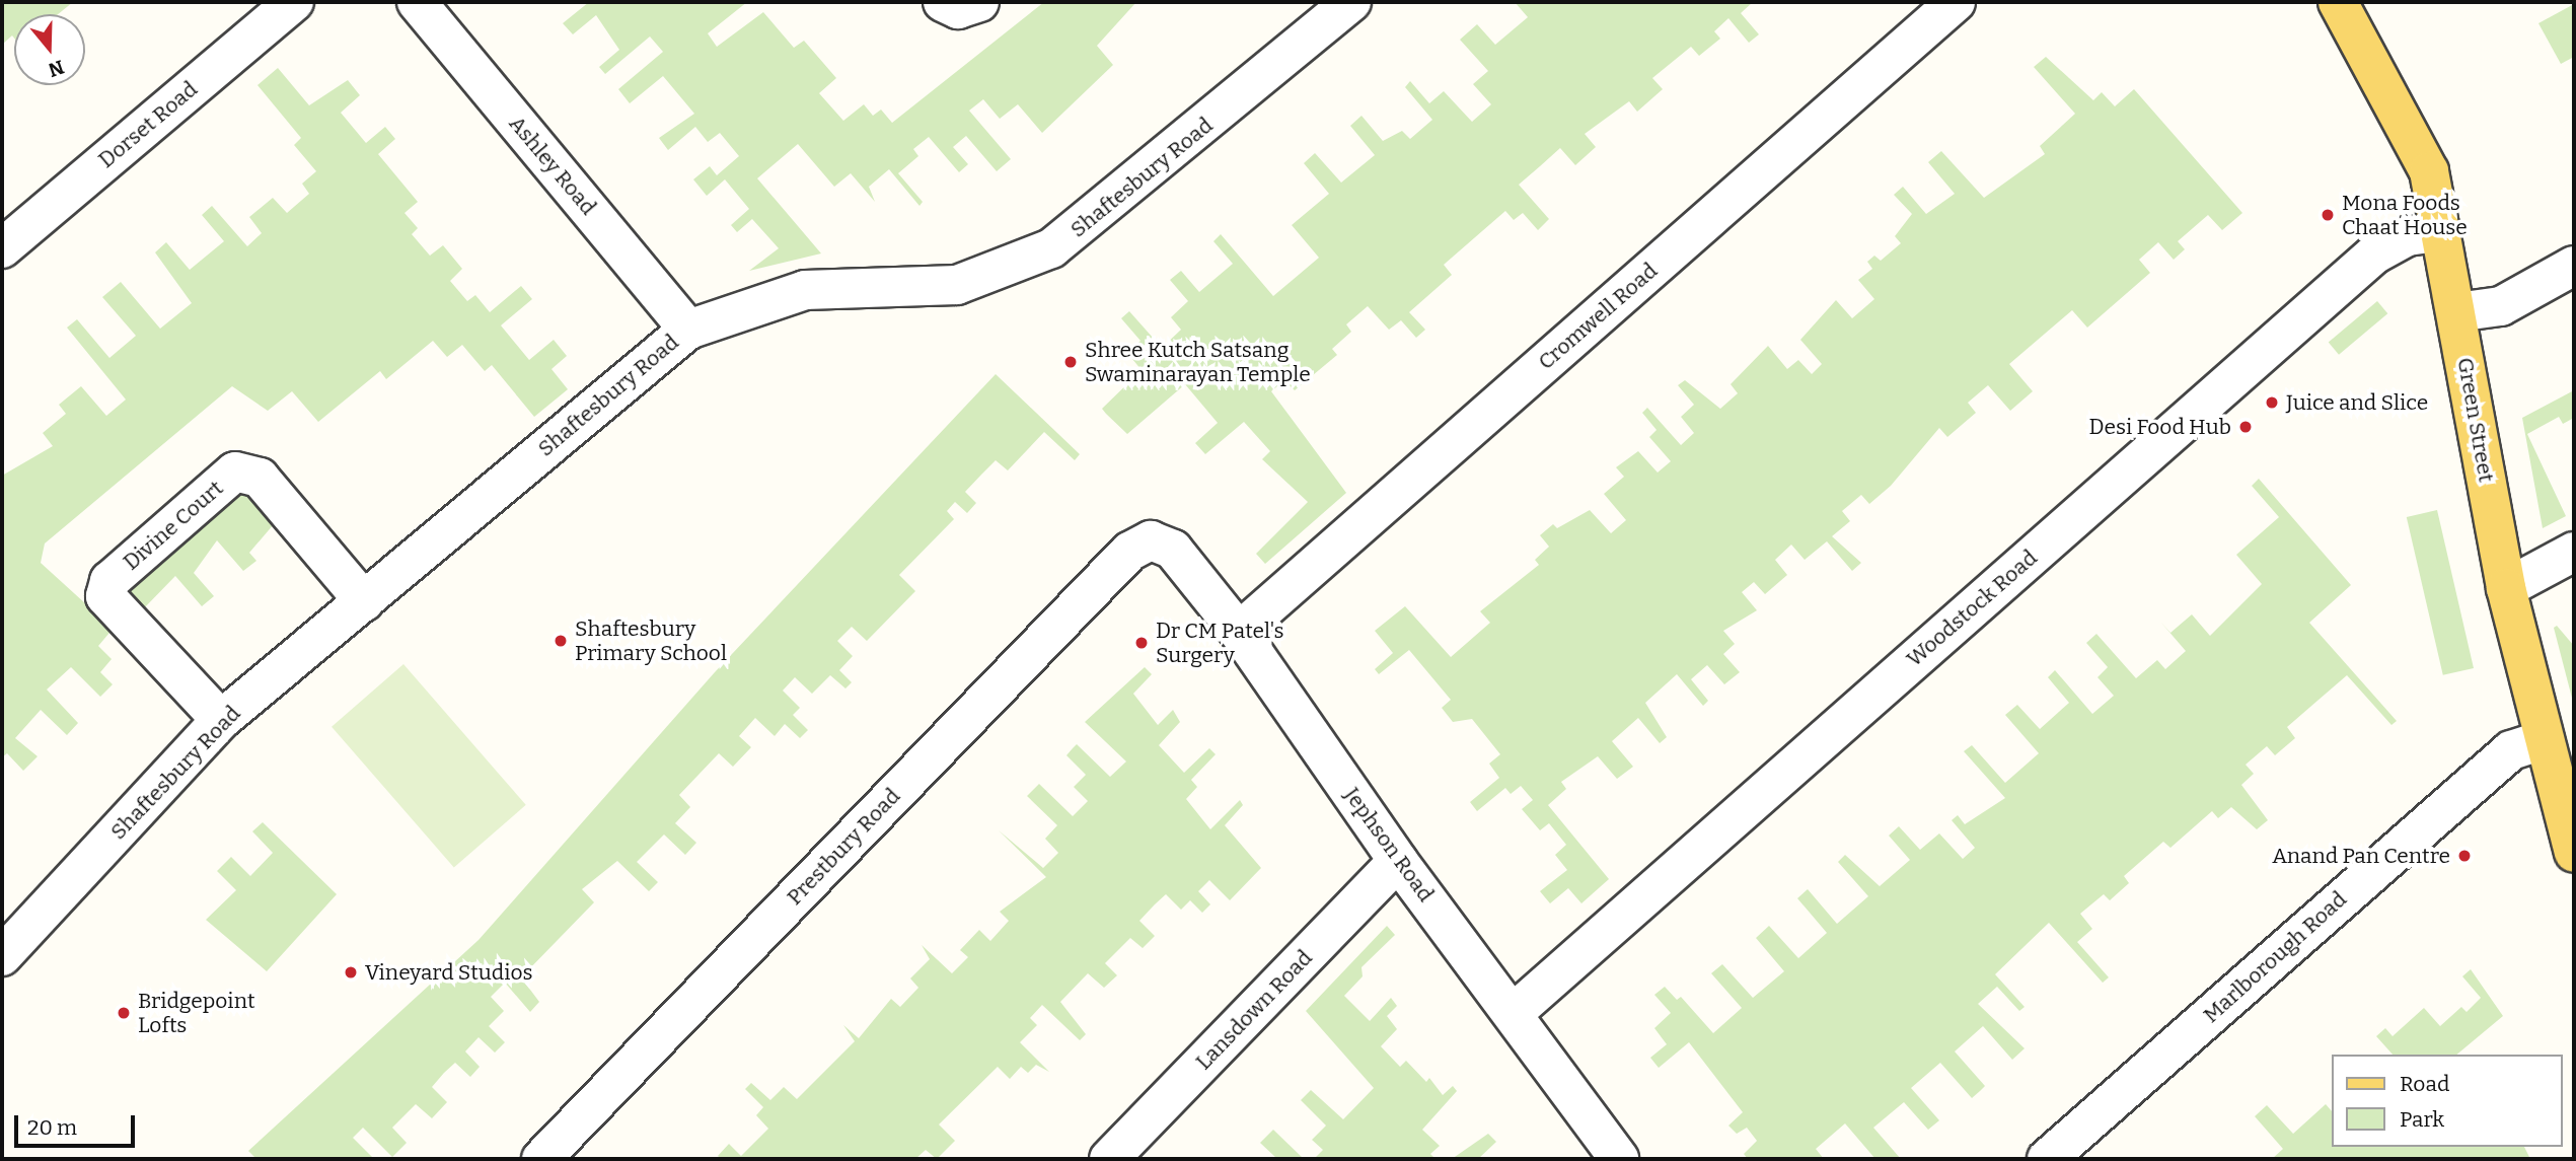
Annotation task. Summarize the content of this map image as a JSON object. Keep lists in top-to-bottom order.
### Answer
{
  "streets": {
    "main road": ["Green Street"],
    "street": [
      "Dorset Road",
      "Ashley Road",
      "Shaftesbury Road",
      "Cromwell Road",
      "Divine Court",
      "Woodstock Road",
      "Jephson Road",
      "Prestbury Road",
      "Marlborough Road",
      "Lansdown Road"
    ]
  },
  "crossings": [
    ["Ashley Road", "Shaftesbury Road"],
    ["Shaftesbury Road", "Divine Court"],
    ["Cromwell Road", "Jephson Road"],
    ["Green Street", "Woodstock Road"],
    ["Green Street", "Marlborough Road"],
    ["Woodstock Road", "Jephson Road"],
    ["Jephson Road", "Prestbury Road"],
    ["Jephson Road", "Lansdown Road"]
  ],
  "places": [
    "Mona Foods Chaat House",
    "Shree Kutch Satsang Swaminarayan Temple",
    "Juice and Slice",
    "Desi Food Hub",
    "Shaftesbury Primary School",
    "Dr CM Patel's Surgery",
    "Anand Pan Centre",
    "Vineyard Studios",
    "Bridgepoint Lofts"
  ],
  "legend": ["Road", "Park"],
  "scale_bar": "20 m",
  "north": "bottom"
}
